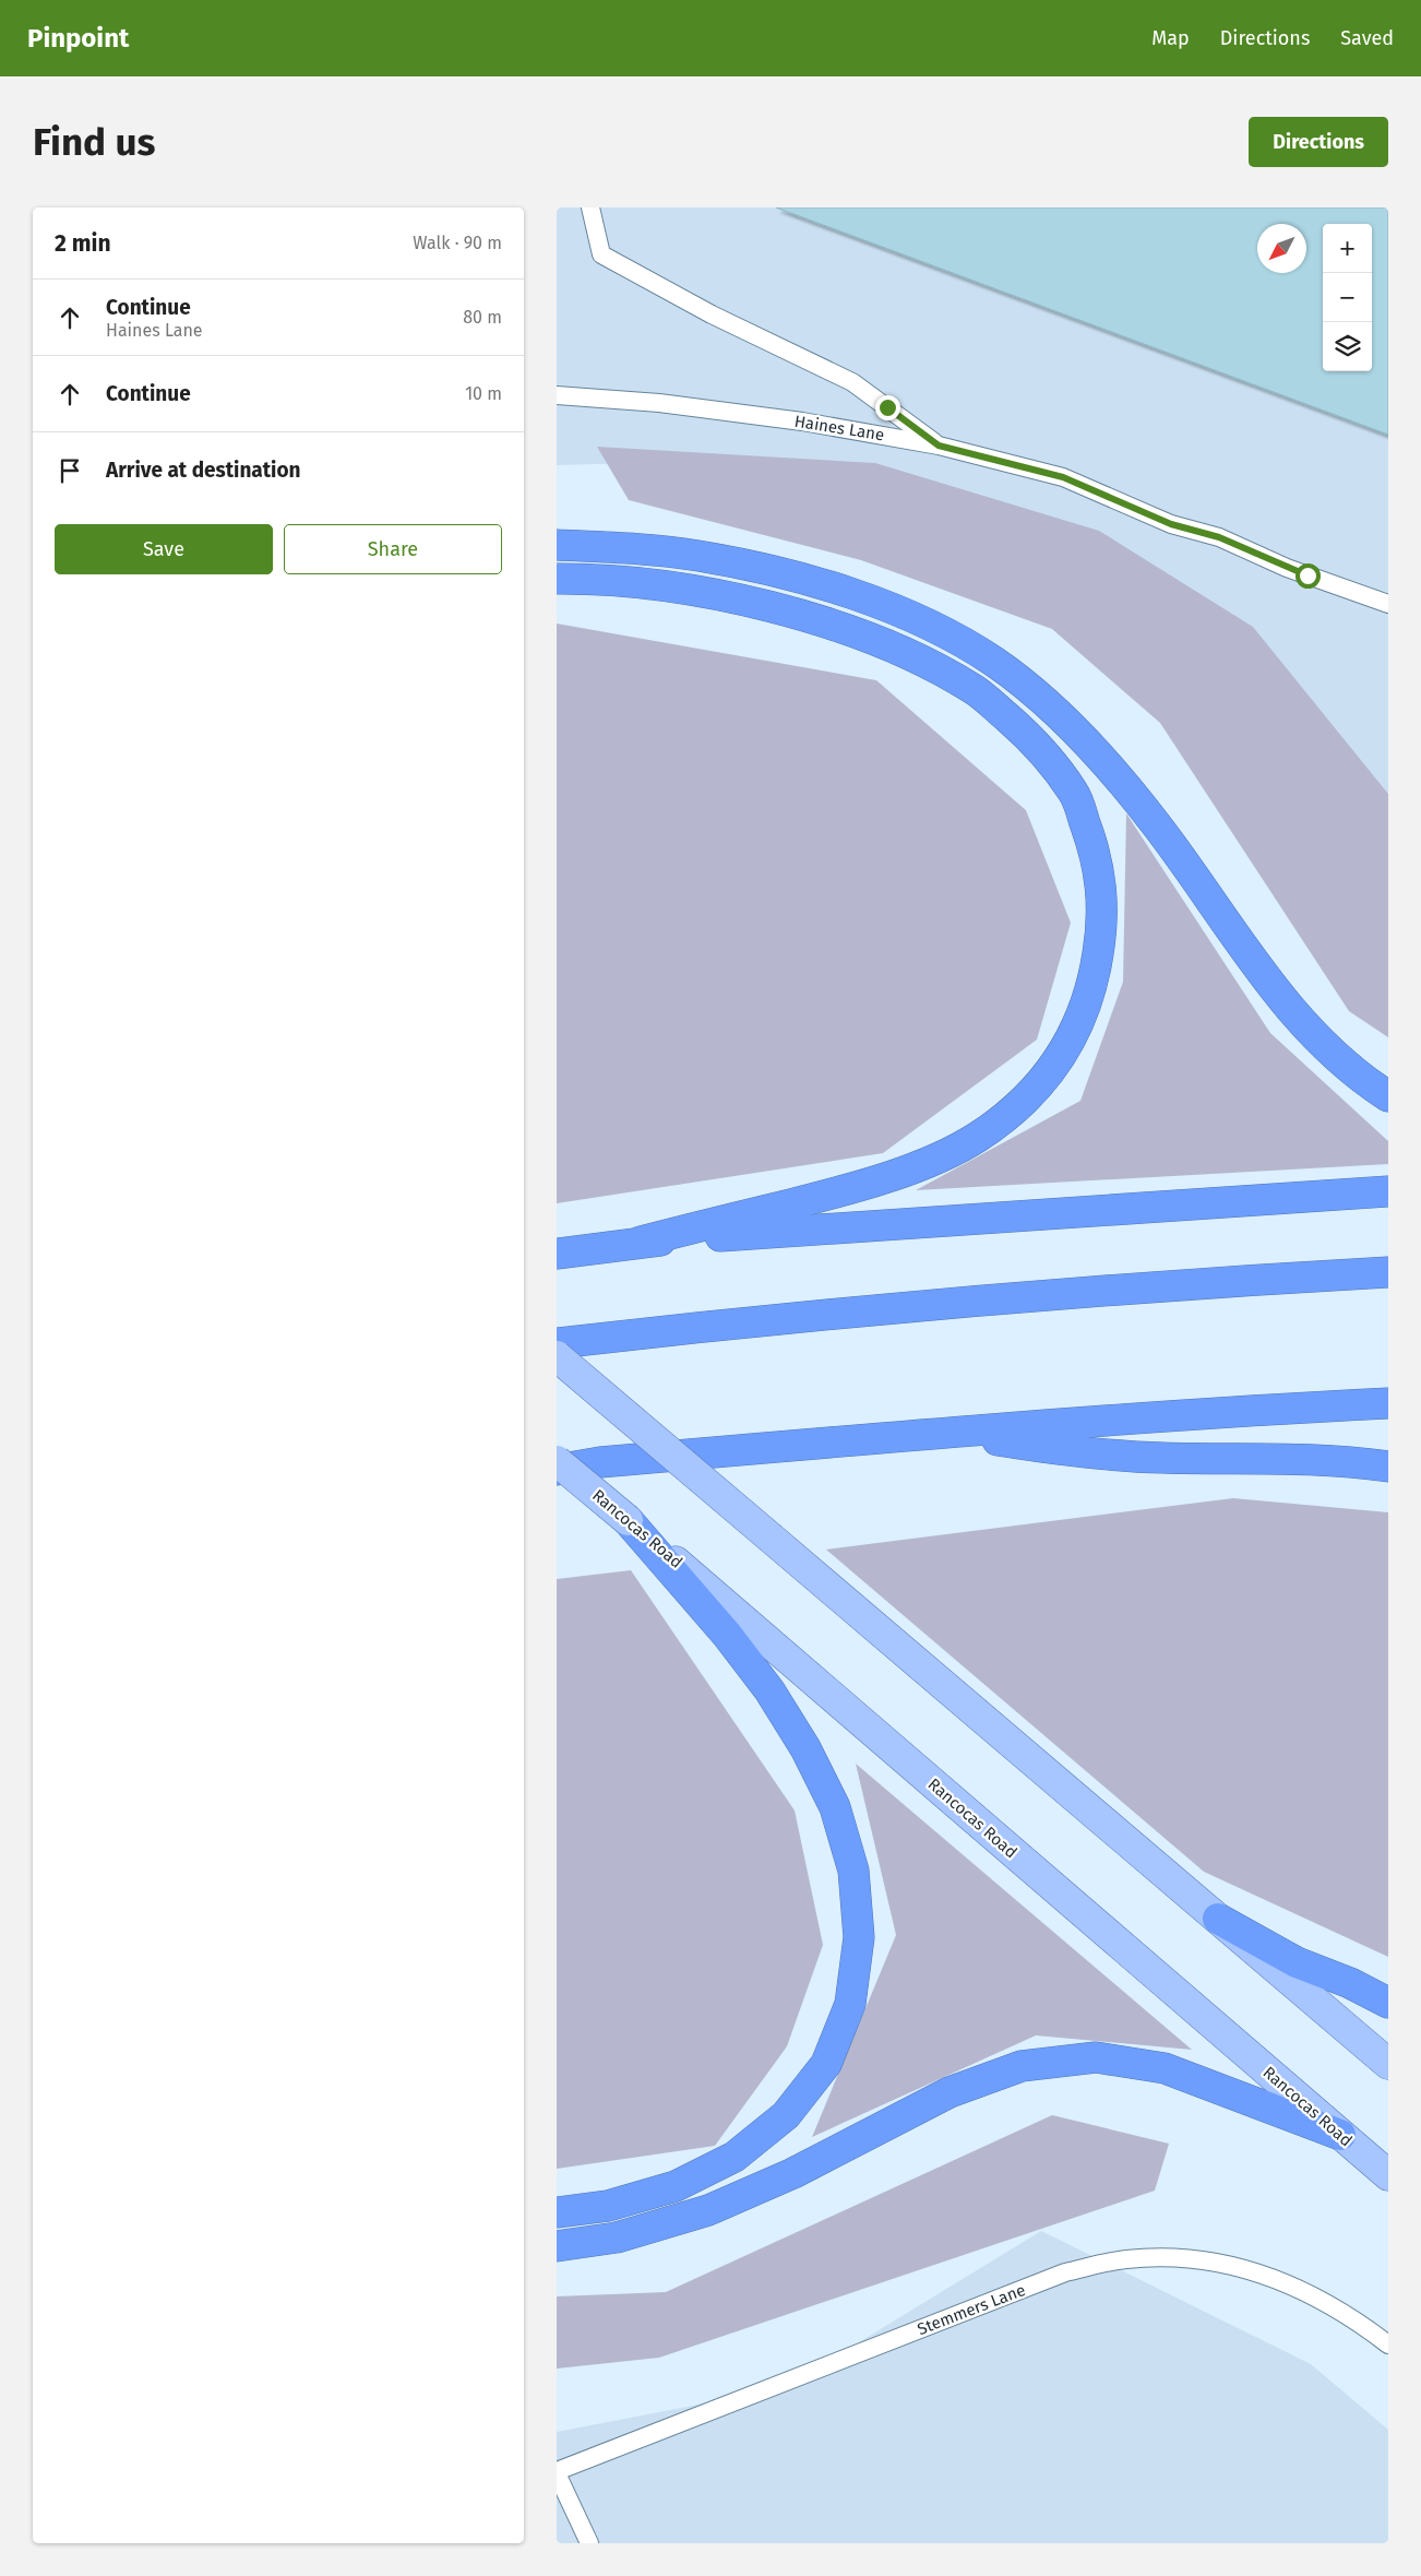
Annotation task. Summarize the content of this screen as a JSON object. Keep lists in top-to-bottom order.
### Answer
{
  "streets": {
    "main road": ["Rancocas Road"],
    "lane": ["Haines Lane", "Stemmers Lane"]
  },
  "north": "bottom left",
  "page": {
    "header": "Pinpoint",
    "nav": ["Map", "Directions", "Saved"],
    "buttons": [
      "Directions",
      ["Save", "Share"]
    ],
    "title": "Find us",
    "heading": ["2 min", "Walk · 90 m"],
    "map_buttons": ["+", "−"],
    "list": [
      ["Continue", "Haines Lane", "80 m"],
      ["Continue", "10 m"],
      "Arrive at destination"
    ]
  }
}
